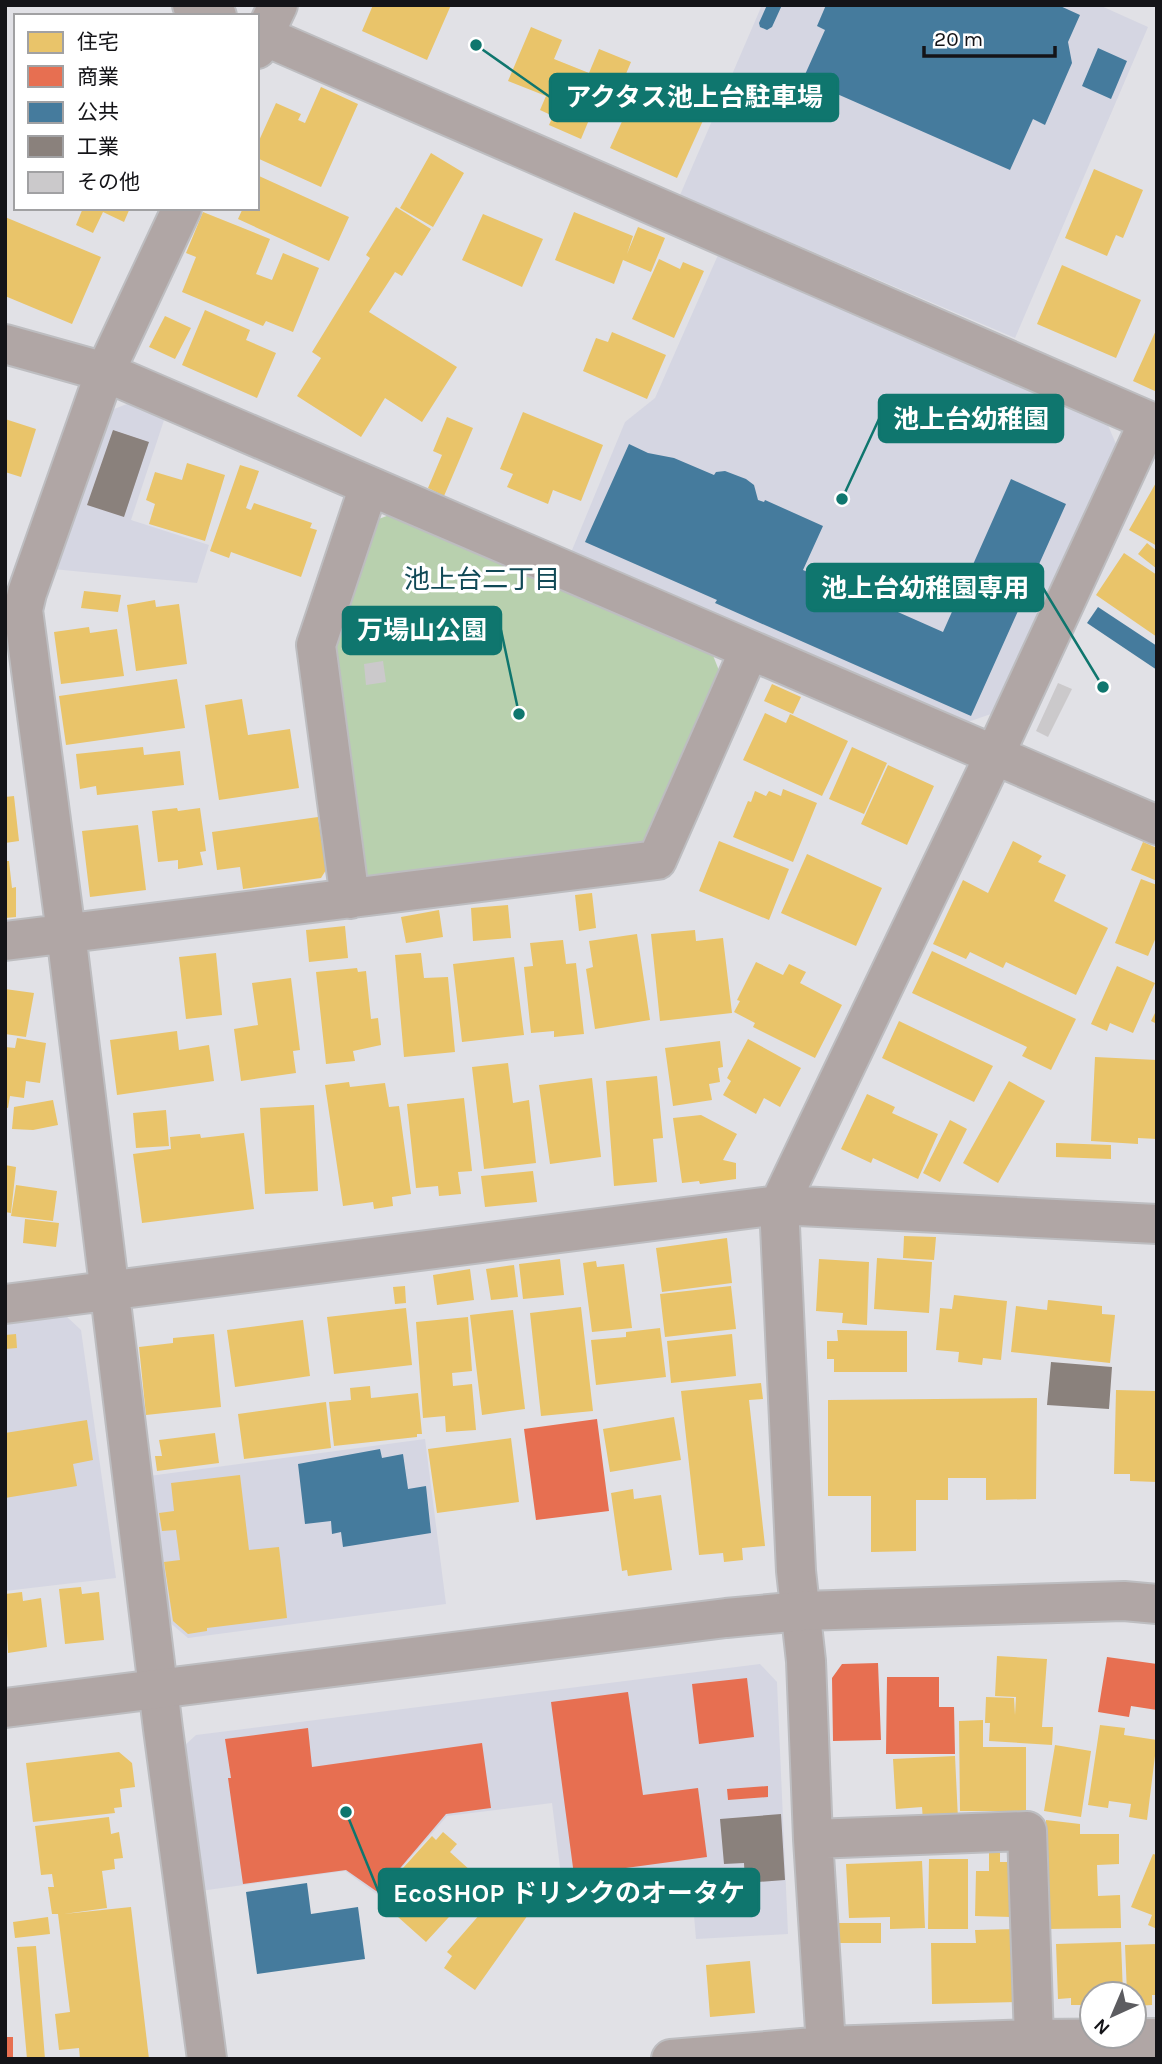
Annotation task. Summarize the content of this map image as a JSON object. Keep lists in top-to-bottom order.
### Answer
{
  "districts": ["池上台二丁目"],
  "places": [
    "アクタス池上台駐車場",
    "池上台幼稚園",
    "池上台幼稚園専用",
    "万場山公園",
    "EcoSHOP ドリンクのオータケ"
  ],
  "legend": [
    "住宅",
    "商業",
    "公共",
    "工業",
    "その他"
  ],
  "scale_bar": "20 m",
  "north": "bottom left"
}
